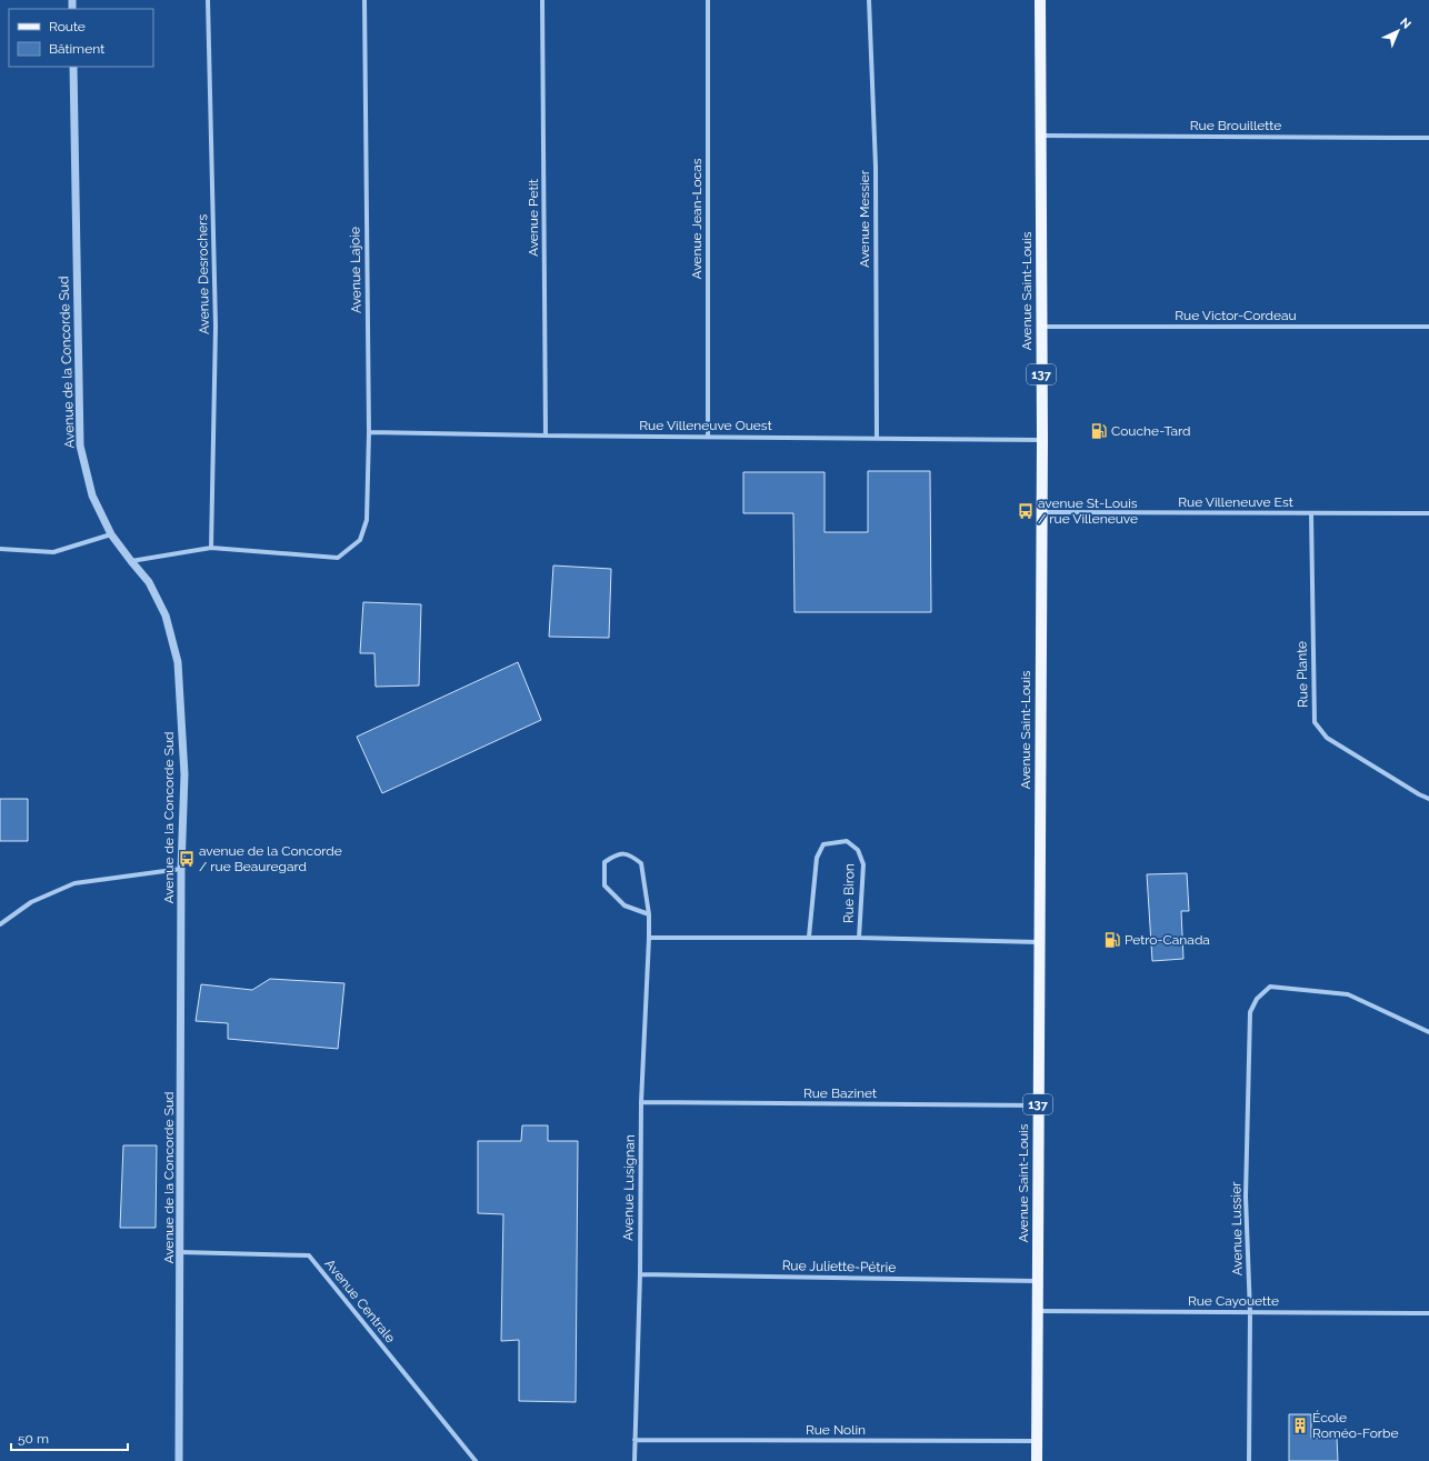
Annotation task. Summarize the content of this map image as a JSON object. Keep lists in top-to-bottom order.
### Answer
{
  "streets": {
    "main road": ["Avenue Saint-Louis", "137"],
    "street": [
      "Rue Brouillette",
      "Avenue Petit",
      "Avenue Jean-Locas",
      "Avenue Messier",
      "Avenue Lajoie",
      "Avenue Desrochers",
      "Rue Victor-Cordeau",
      "Avenue de la Concorde Sud",
      "Rue Villeneuve Ouest",
      "Rue Villeneuve Est",
      "Rue Plante",
      "Rue Biron",
      "Rue Bazinet",
      "Avenue Lusignan",
      "Avenue Lussier",
      "Rue Juliette-Pétrie",
      "Avenue Centrale",
      "Rue Cayouette",
      "Rue Nolin"
    ]
  },
  "crossings": [
    ["Rue Brouillette", "Avenue Saint-Louis"],
    ["Avenue Petit", "Rue Villeneuve Ouest"],
    ["Avenue Jean-Locas", "Rue Villeneuve Ouest"],
    ["Avenue Messier", "Rue Villeneuve Ouest"],
    ["Avenue Lajoie", "Avenue Desrochers"],
    ["Avenue Lajoie", "Rue Villeneuve Ouest"],
    ["Avenue Saint-Louis", "Rue Victor-Cordeau"],
    ["Avenue Saint-Louis", "Rue Villeneuve Ouest"],
    ["Avenue Saint-Louis", "Rue Villeneuve Est"],
    ["Avenue Saint-Louis", "Rue Biron"],
    ["Avenue Saint-Louis", "Rue Bazinet"],
    ["Avenue Saint-Louis", "Rue Juliette-Pétrie"],
    ["Avenue Saint-Louis", "Rue Cayouette"],
    ["Avenue Saint-Louis", "Rue Nolin"],
    ["Avenue de la Concorde Sud", "Avenue Centrale"],
    ["Rue Villeneuve Est", "Rue Plante"],
    ["Rue Biron", "Avenue Lusignan"],
    ["Rue Bazinet", "Avenue Lusignan"],
    ["Avenue Lusignan", "Rue Juliette-Pétrie"],
    ["Avenue Lusignan", "Rue Nolin"],
    ["Avenue Lussier", "Rue Cayouette"]
  ],
  "places": {
    "fuel station": ["Couche-Tard", "Petro-Canada"],
    "bus stop": ["avenue St-Louis / rue Villeneuve", "avenue de la Concorde / rue Beauregard"],
    "building": ["École Roméo-Forbe"]
  },
  "legend": ["Route", "Bâtiment"],
  "scale_bar": "50 m",
  "north": "top right"
}
